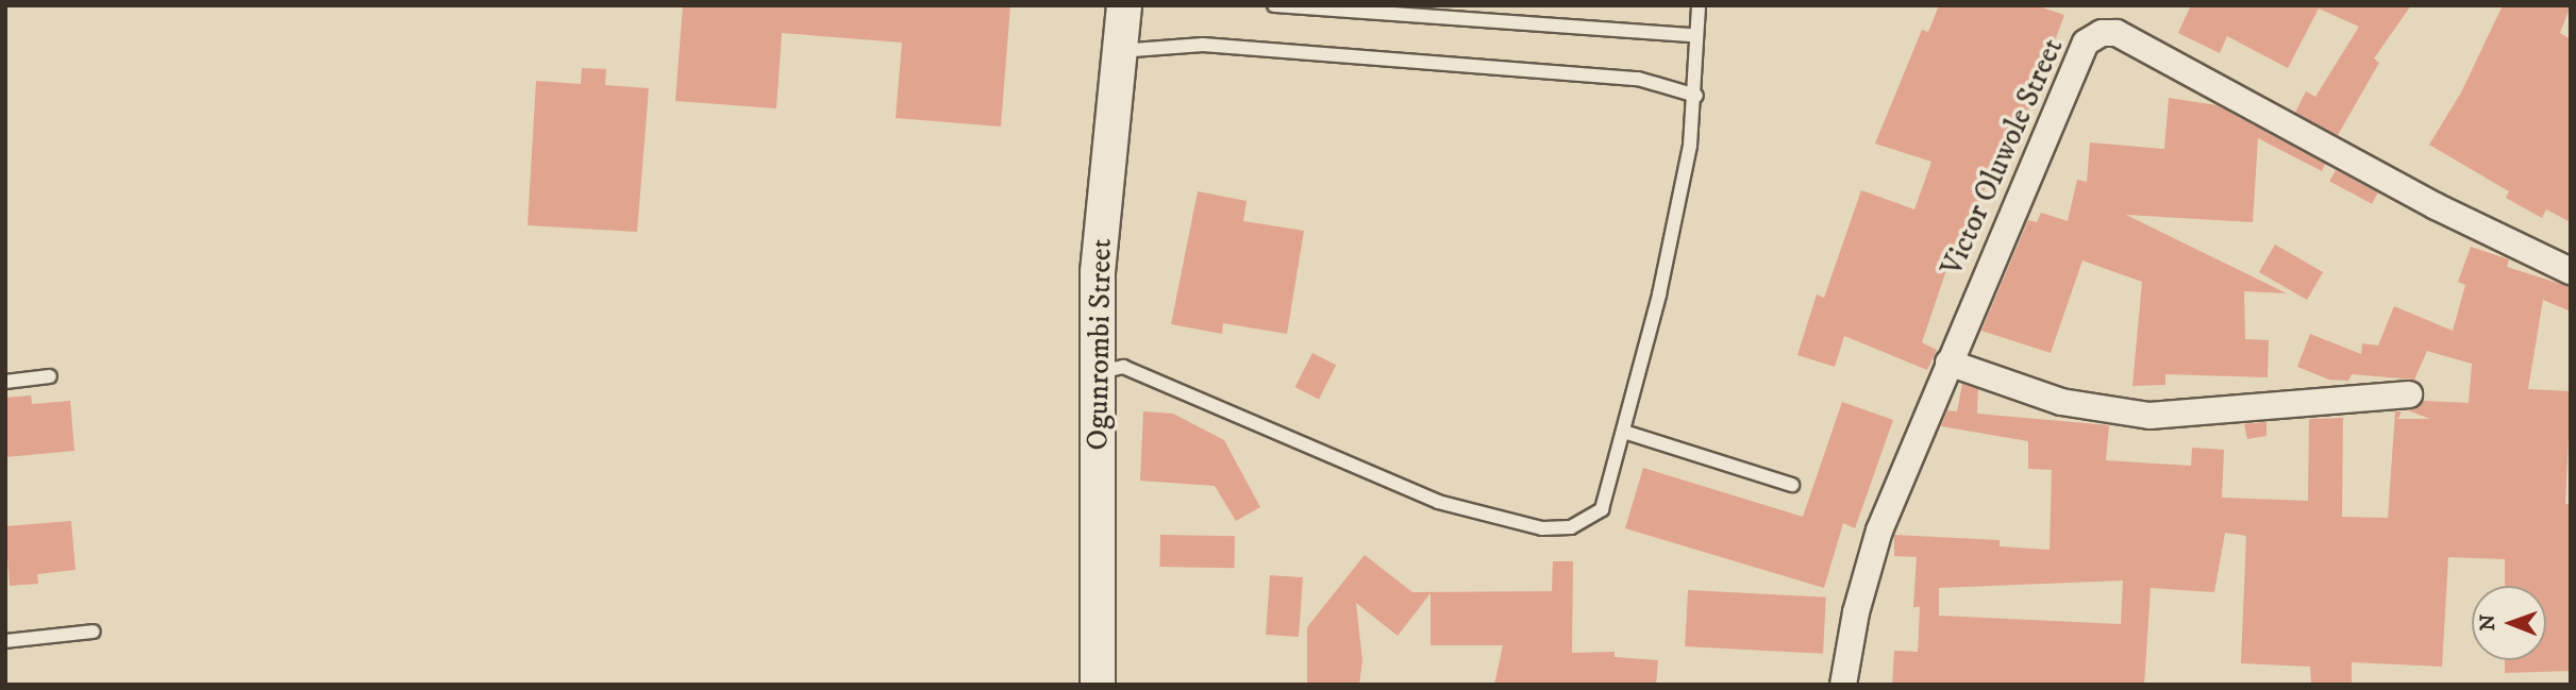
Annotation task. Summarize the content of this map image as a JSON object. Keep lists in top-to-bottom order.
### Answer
{
  "streets": {
    "street": ["Victor Oluwole Street", "Ogunrombi Street"]
  },
  "north": "left"
}
